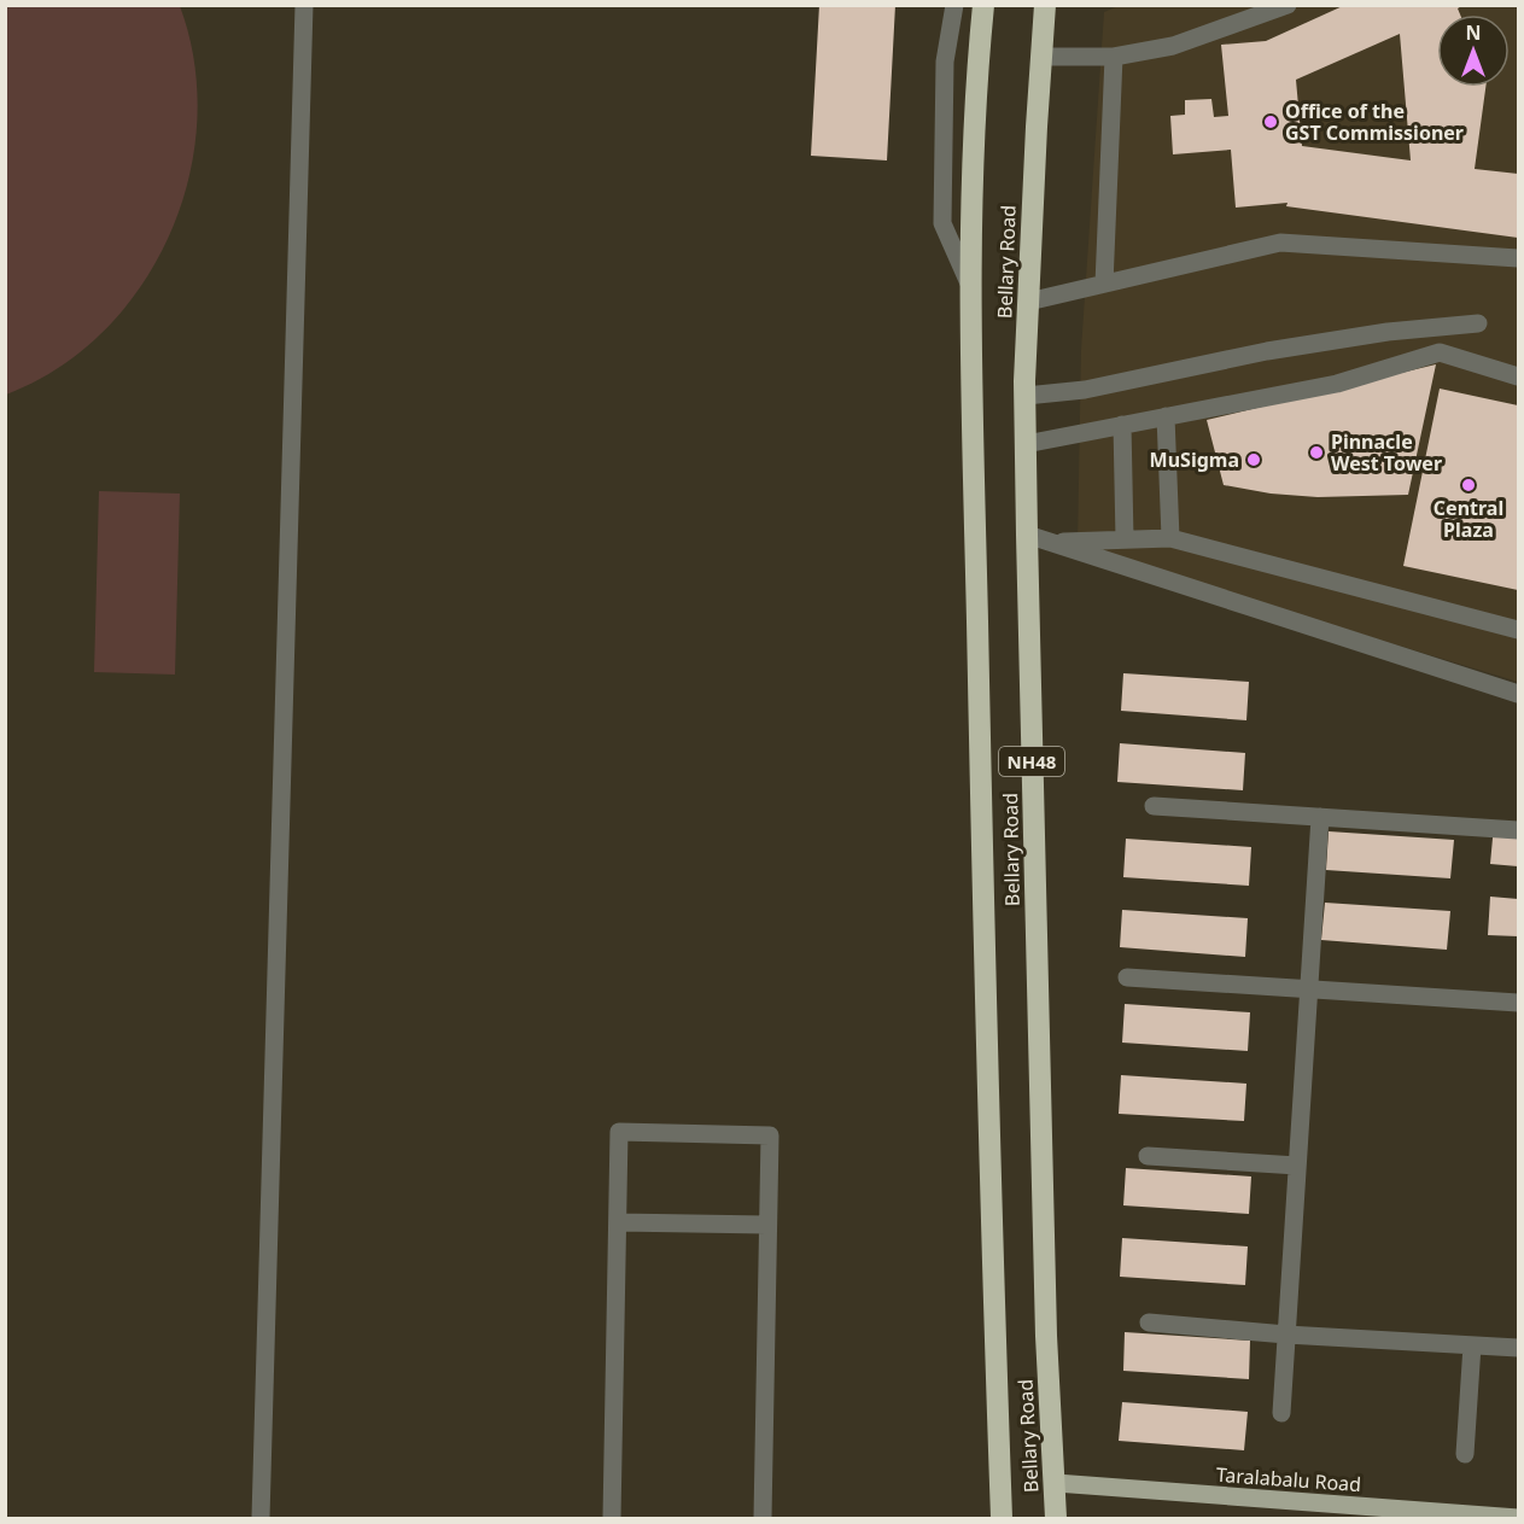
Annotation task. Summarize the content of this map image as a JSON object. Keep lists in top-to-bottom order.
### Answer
{
  "streets": {
    "highway": ["Bellary Road", "NH48"],
    "main road": ["Taralabalu Road"]
  },
  "crossings": [
    ["Bellary Road", "Taralabalu Road"]
  ],
  "places": [
    "Office of the GST Commissioner",
    "Pinnacle West Tower",
    "MuSigma",
    "Central Plaza"
  ],
  "north": "top"
}
